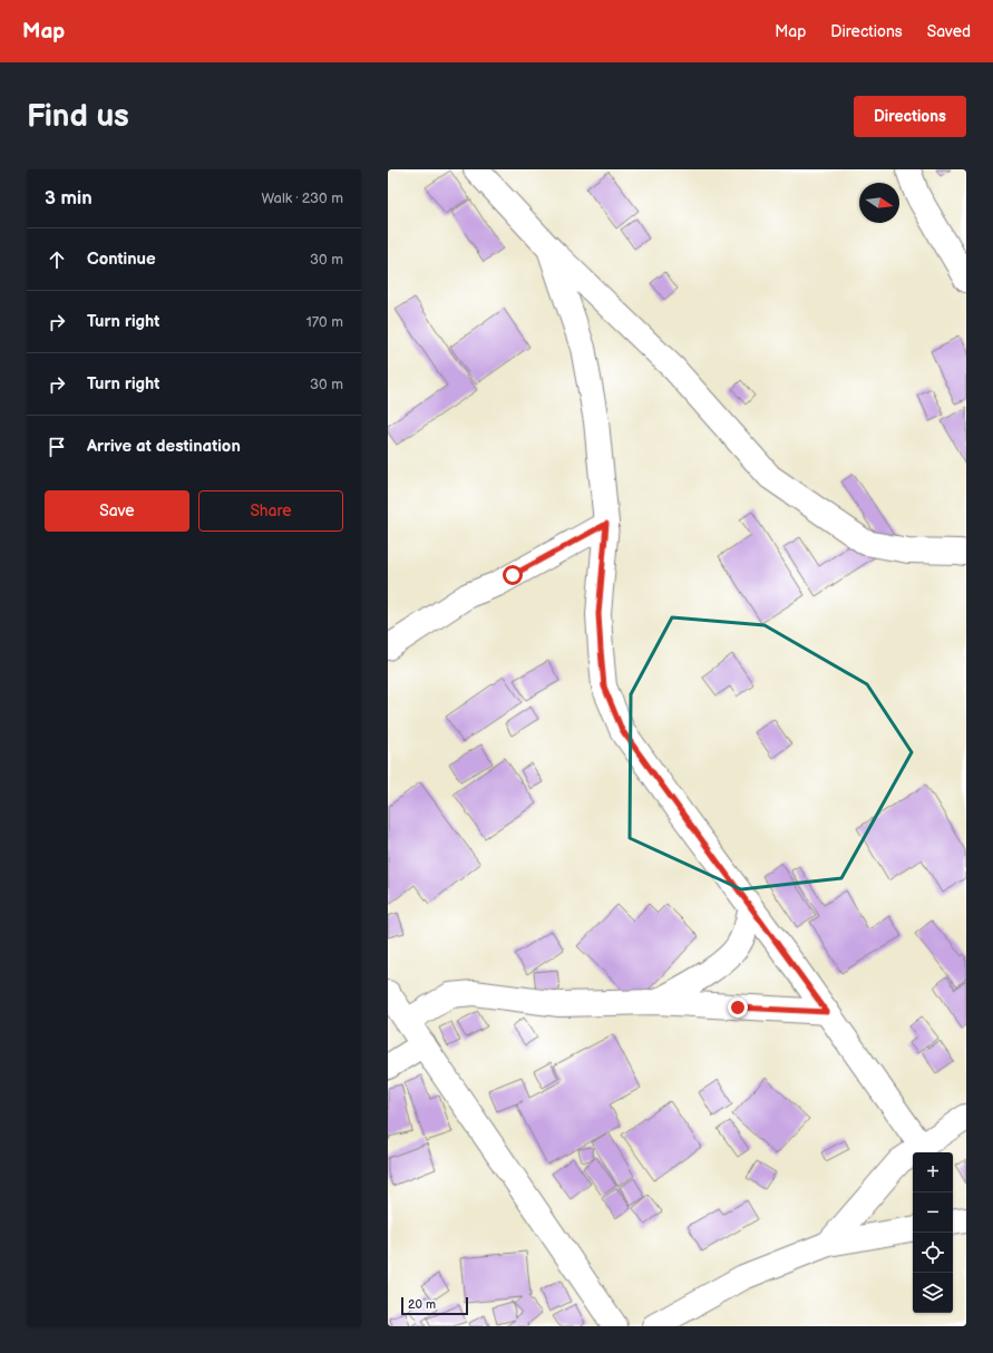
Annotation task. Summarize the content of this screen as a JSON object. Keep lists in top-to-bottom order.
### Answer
{
  "scale_bar": "20 m",
  "north": "right",
  "page": {
    "header": "Map",
    "nav": ["Map", "Directions", "Saved"],
    "buttons": [
      "Directions",
      ["Save", "Share"]
    ],
    "title": "Find us",
    "heading": ["3 min", "Walk · 230 m"],
    "list": [
      ["Continue", "30 m"],
      ["Turn right", "170 m"],
      ["Turn right", "30 m"],
      "Arrive at destination"
    ],
    "map_buttons": ["+", "−"],
    "scale": "20 m"
  }
}
